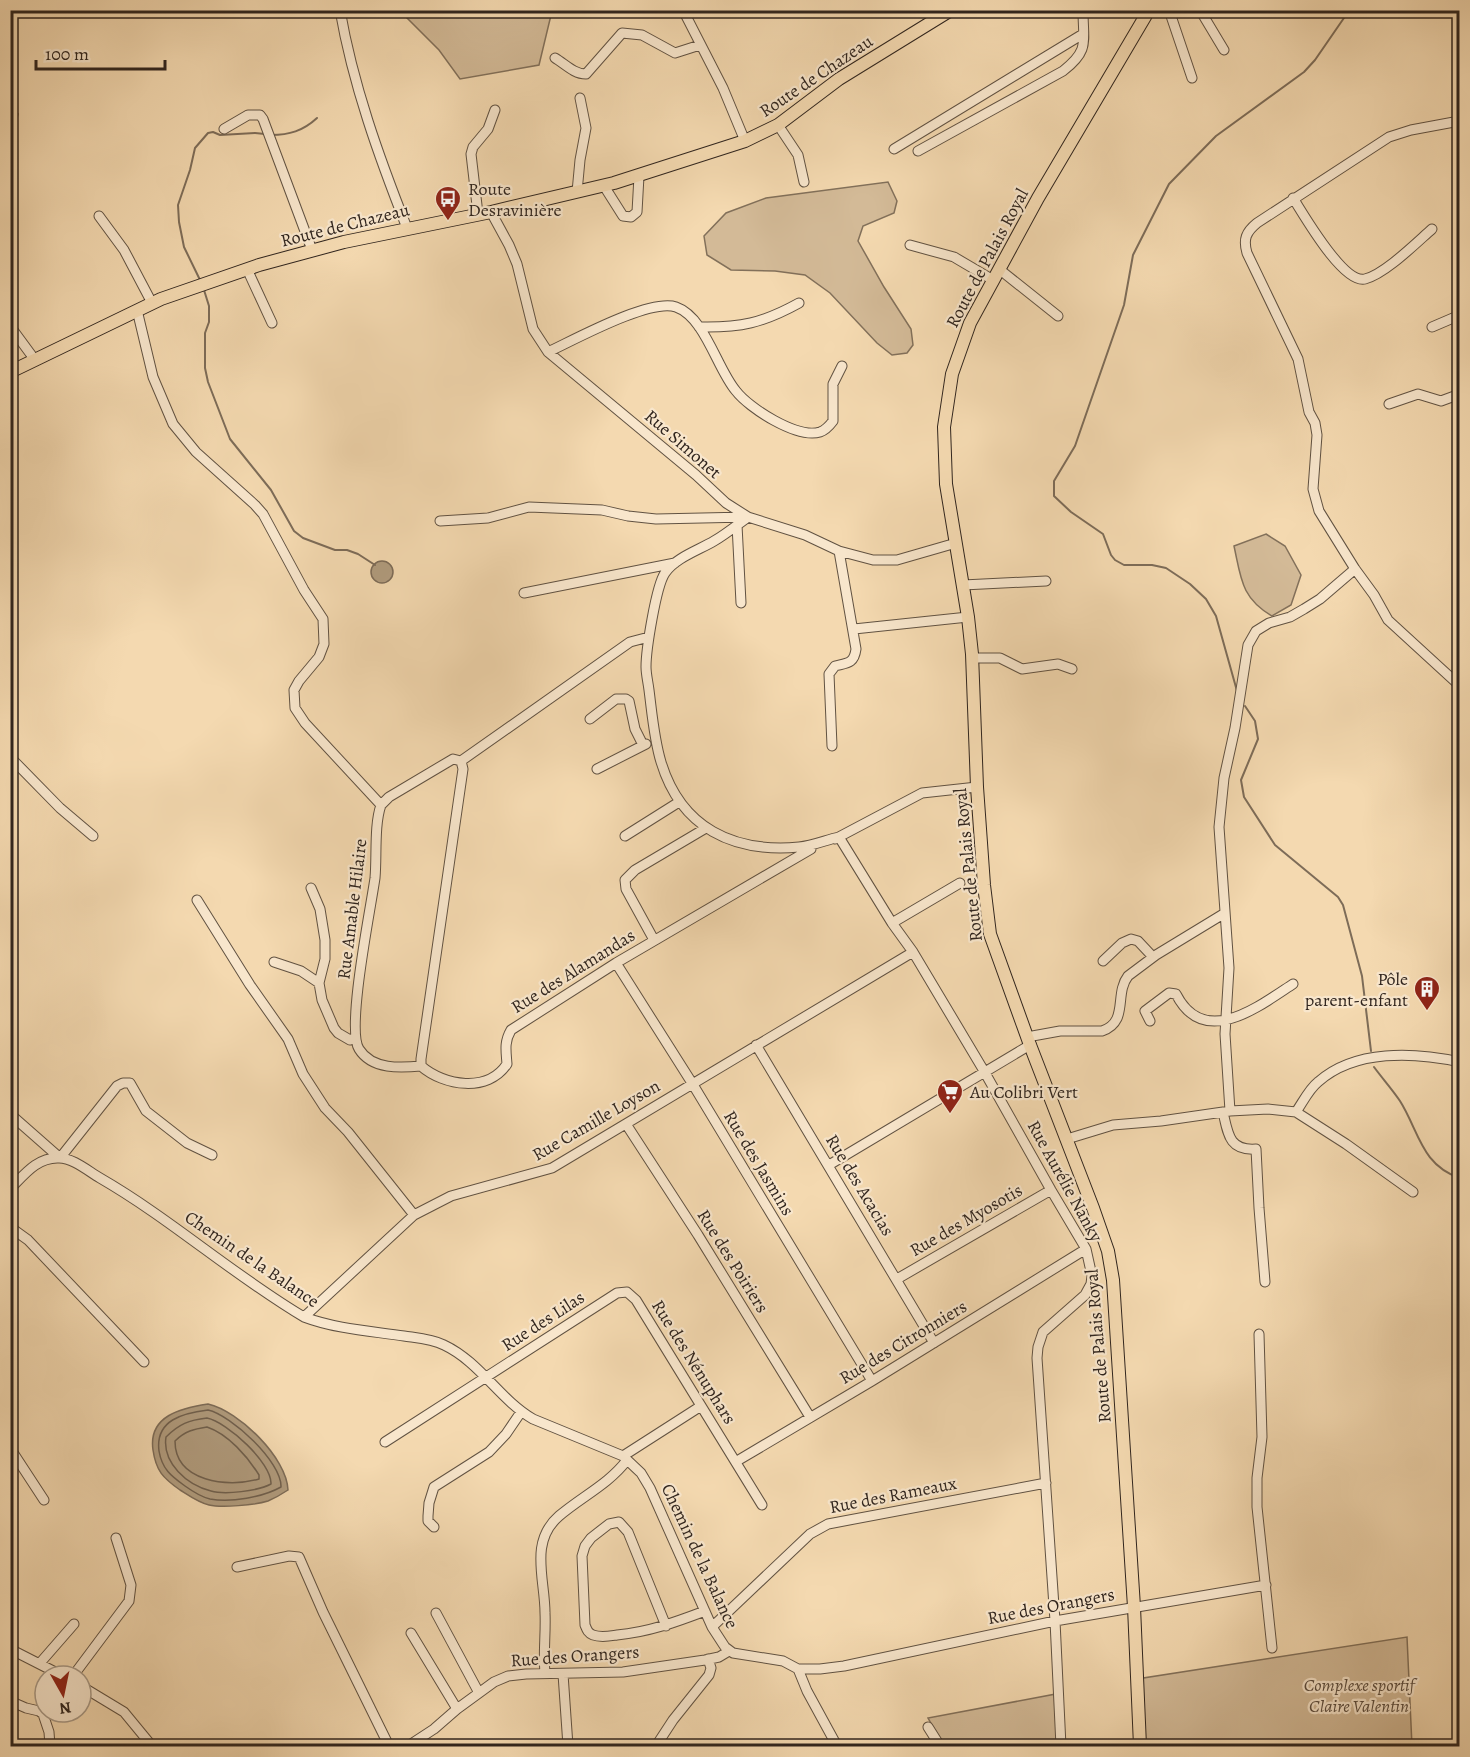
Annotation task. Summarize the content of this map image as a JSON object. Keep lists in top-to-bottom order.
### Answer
{
  "streets": {
    "main road": ["Route de Chazeau", "Route de Palais Royal"],
    "street": [
      "Rue Simonet",
      "Rue Amable Hilaire",
      "Rue des Alamandas",
      "Rue Camille Loyson",
      "Rue des Jasmins",
      "Rue Aurélie Nanky",
      "Rue des Acacias",
      "Rue des Myosotis",
      "Chemin de la Balance",
      "Rue des Poiriers",
      "Rue des Lilas",
      "Rue des Citronniers",
      "Rue des Nénuphars",
      "Rue des Rameaux",
      "Rue des Orangers"
    ]
  },
  "crossings": [
    ["Route de Chazeau", "Rue Simonet"],
    ["Route de Palais Royal", "Rue Simonet"],
    ["Route de Palais Royal", "Rue des Alamandas"],
    ["Route de Palais Royal", "Rue des Orangers"],
    ["Rue des Alamandas", "Rue des Jasmins"],
    ["Rue des Alamandas", "Rue Aurélie Nanky"],
    ["Rue Camille Loyson", "Rue des Jasmins"],
    ["Rue Camille Loyson", "Rue Aurélie Nanky"],
    ["Rue Camille Loyson", "Rue des Acacias"],
    ["Rue Camille Loyson", "Chemin de la Balance"],
    ["Rue Camille Loyson", "Rue des Poiriers"],
    ["Rue des Jasmins", "Rue des Citronniers"],
    ["Rue Aurélie Nanky", "Rue des Myosotis"],
    ["Rue Aurélie Nanky", "Rue des Citronniers"],
    ["Rue Aurélie Nanky", "Rue des Rameaux"],
    ["Rue Aurélie Nanky", "Rue des Orangers"],
    ["Rue des Acacias", "Rue des Myosotis"],
    ["Rue des Acacias", "Rue des Citronniers"],
    ["Chemin de la Balance", "Rue des Lilas"],
    ["Chemin de la Balance", "Rue des Rameaux"],
    ["Chemin de la Balance", "Rue des Orangers"],
    ["Rue des Poiriers", "Rue des Citronniers"],
    ["Rue des Lilas", "Rue des Nénuphars"],
    ["Rue des Citronniers", "Rue des Nénuphars"]
  ],
  "parks": ["Complexe sportif Claire Valentin"],
  "places": {
    "bus stop": ["Route Desravinière"],
    "building": ["Pôle parent-enfant"],
    "supermarket": ["Au Colibri Vert"]
  },
  "scale_bar": "100 m",
  "north": "bottom"
}
